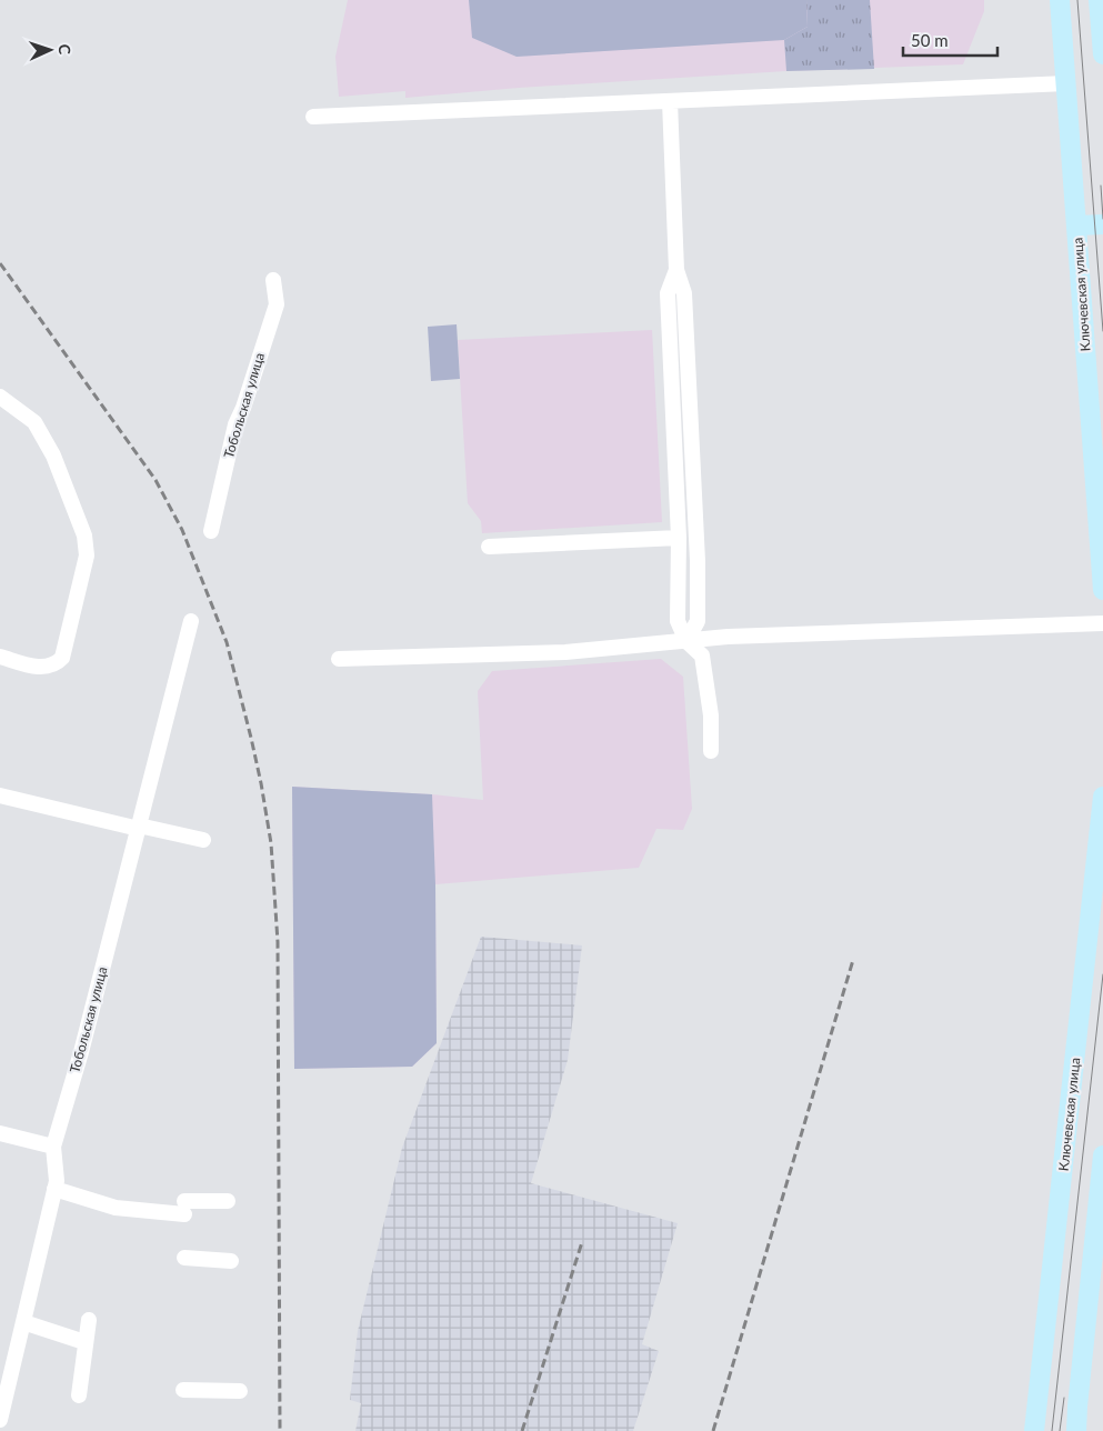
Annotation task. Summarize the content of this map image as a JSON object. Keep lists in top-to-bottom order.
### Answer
{
  "streets": {
    "main road": ["Ключевская улица"],
    "street": ["Тобольская улица"]
  },
  "scale_bar": "50 m",
  "north": "right"
}
